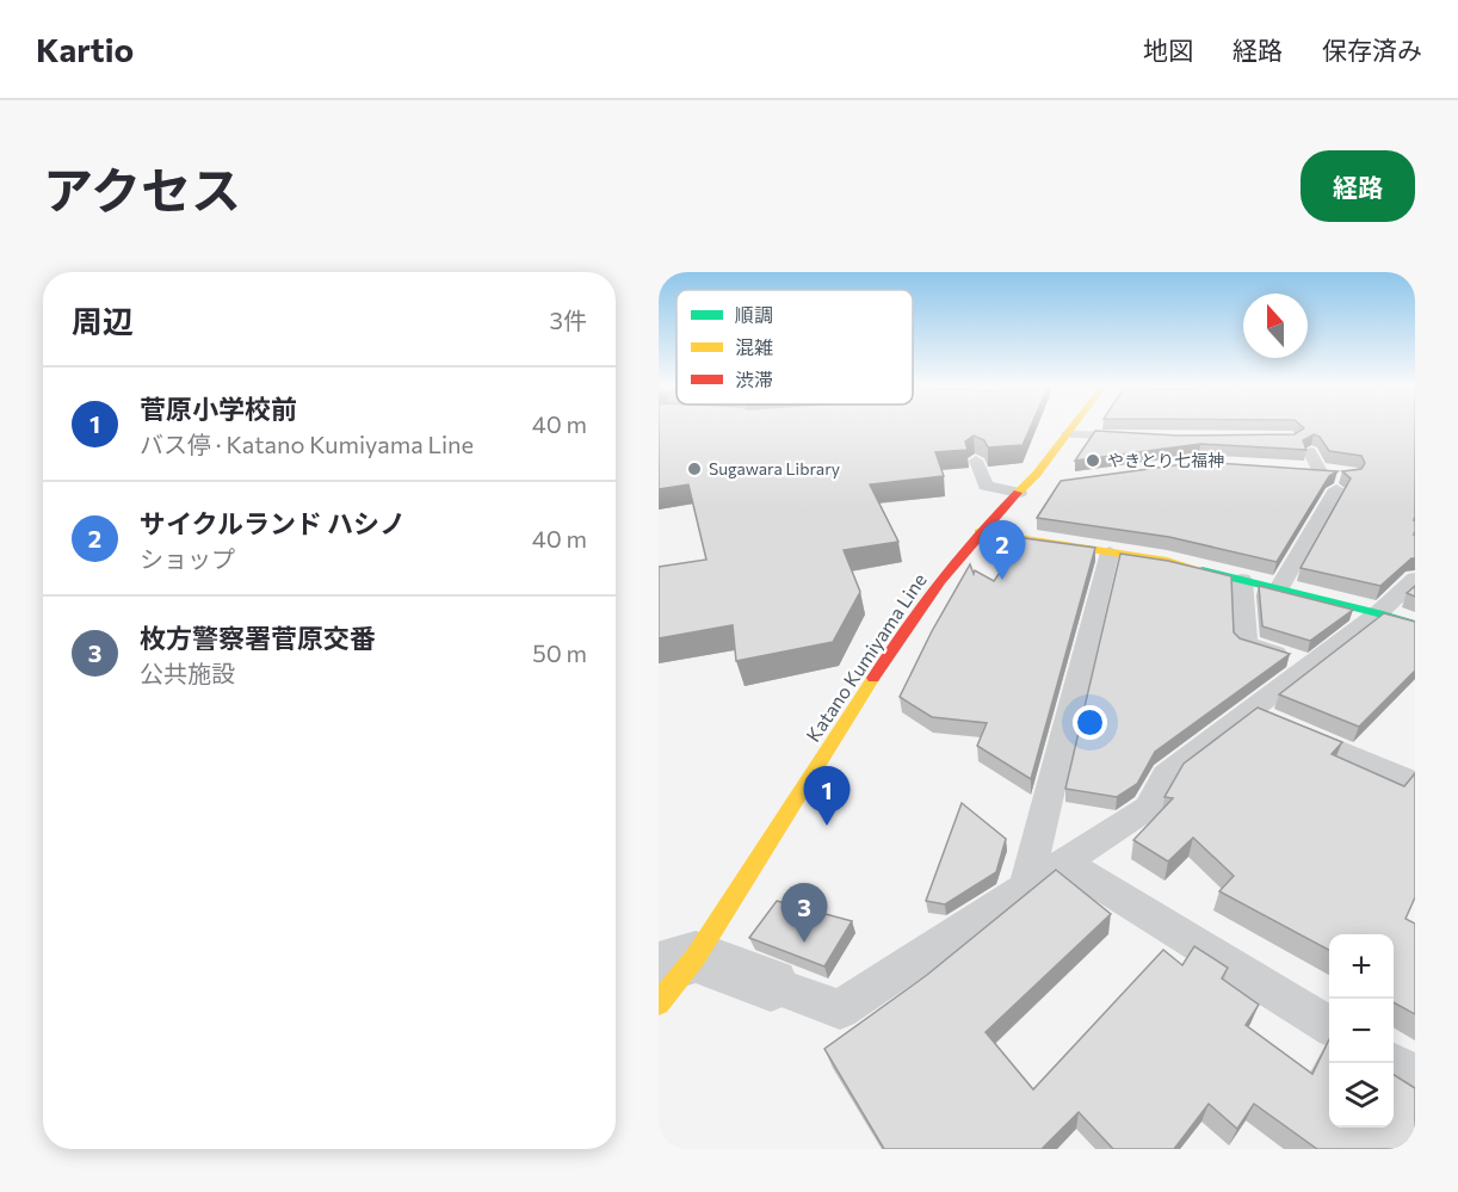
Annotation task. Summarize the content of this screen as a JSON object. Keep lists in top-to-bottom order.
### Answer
{
  "streets": {
    "main road": ["Katano Kumiyama Line"]
  },
  "places": ["やきとり七福神", "Sugawara Library"],
  "legend": ["順調", "混雑", "渋滞"],
  "north": "top",
  "page": {
    "header": "Kartio",
    "nav": ["地図", "経路", "保存済み"],
    "title": "アクセス",
    "buttons": "経路",
    "heading": ["周辺", "3件"],
    "list": [
      {
        "mark": "1",
        "name": "菅原小学校前",
        "note": "バス停 · Katano Kumiyama Line",
        "value": "40 m"
      },
      {
        "mark": "2",
        "name": "サイクルランド ハシノ",
        "note": "ショップ",
        "value": "40 m"
      },
      {
        "mark": "3",
        "name": "枚方警察署菅原交番",
        "note": "公共施設",
        "value": "50 m"
      }
    ],
    "pins": ["2", "1", "3"],
    "map_buttons": ["+", "−"]
  }
}
